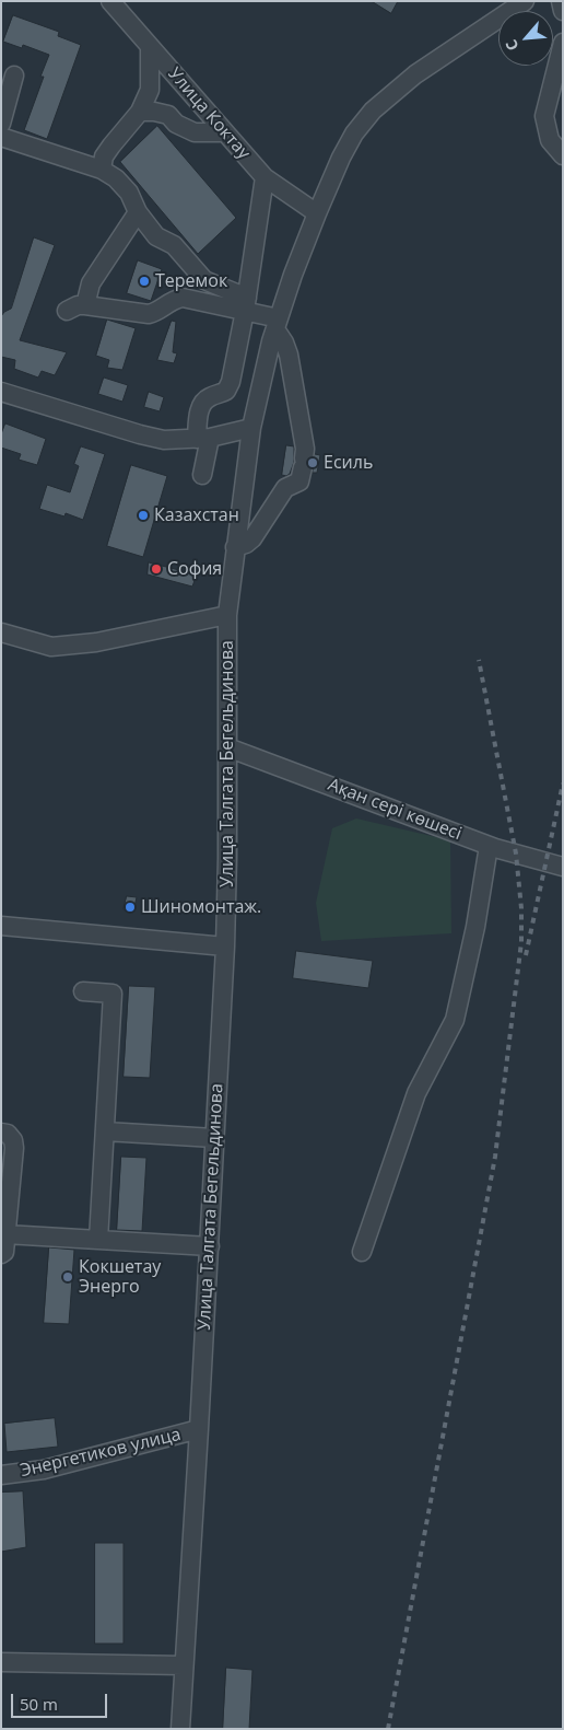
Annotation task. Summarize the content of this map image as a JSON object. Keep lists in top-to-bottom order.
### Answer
{
  "streets": {
    "street": [
      "Улица Коктау",
      "Улица Талгата Бегельдинова",
      "Ақан сері көшесі",
      "Энергетиков улица"
    ]
  },
  "crossings": [
    ["Улица Коктау", "Улица Талгата Бегельдинова"],
    ["Улица Талгата Бегельдинова", "Ақан сері көшесі"],
    ["Улица Талгата Бегельдинова", "Энергетиков улица"]
  ],
  "places": [
    "Теремок",
    "Есиль",
    "Казахстан",
    "София",
    "Шиномонтаж.",
    "Кокшетау Энерго"
  ],
  "scale_bar": "50 m",
  "north": "bottom left"
}
